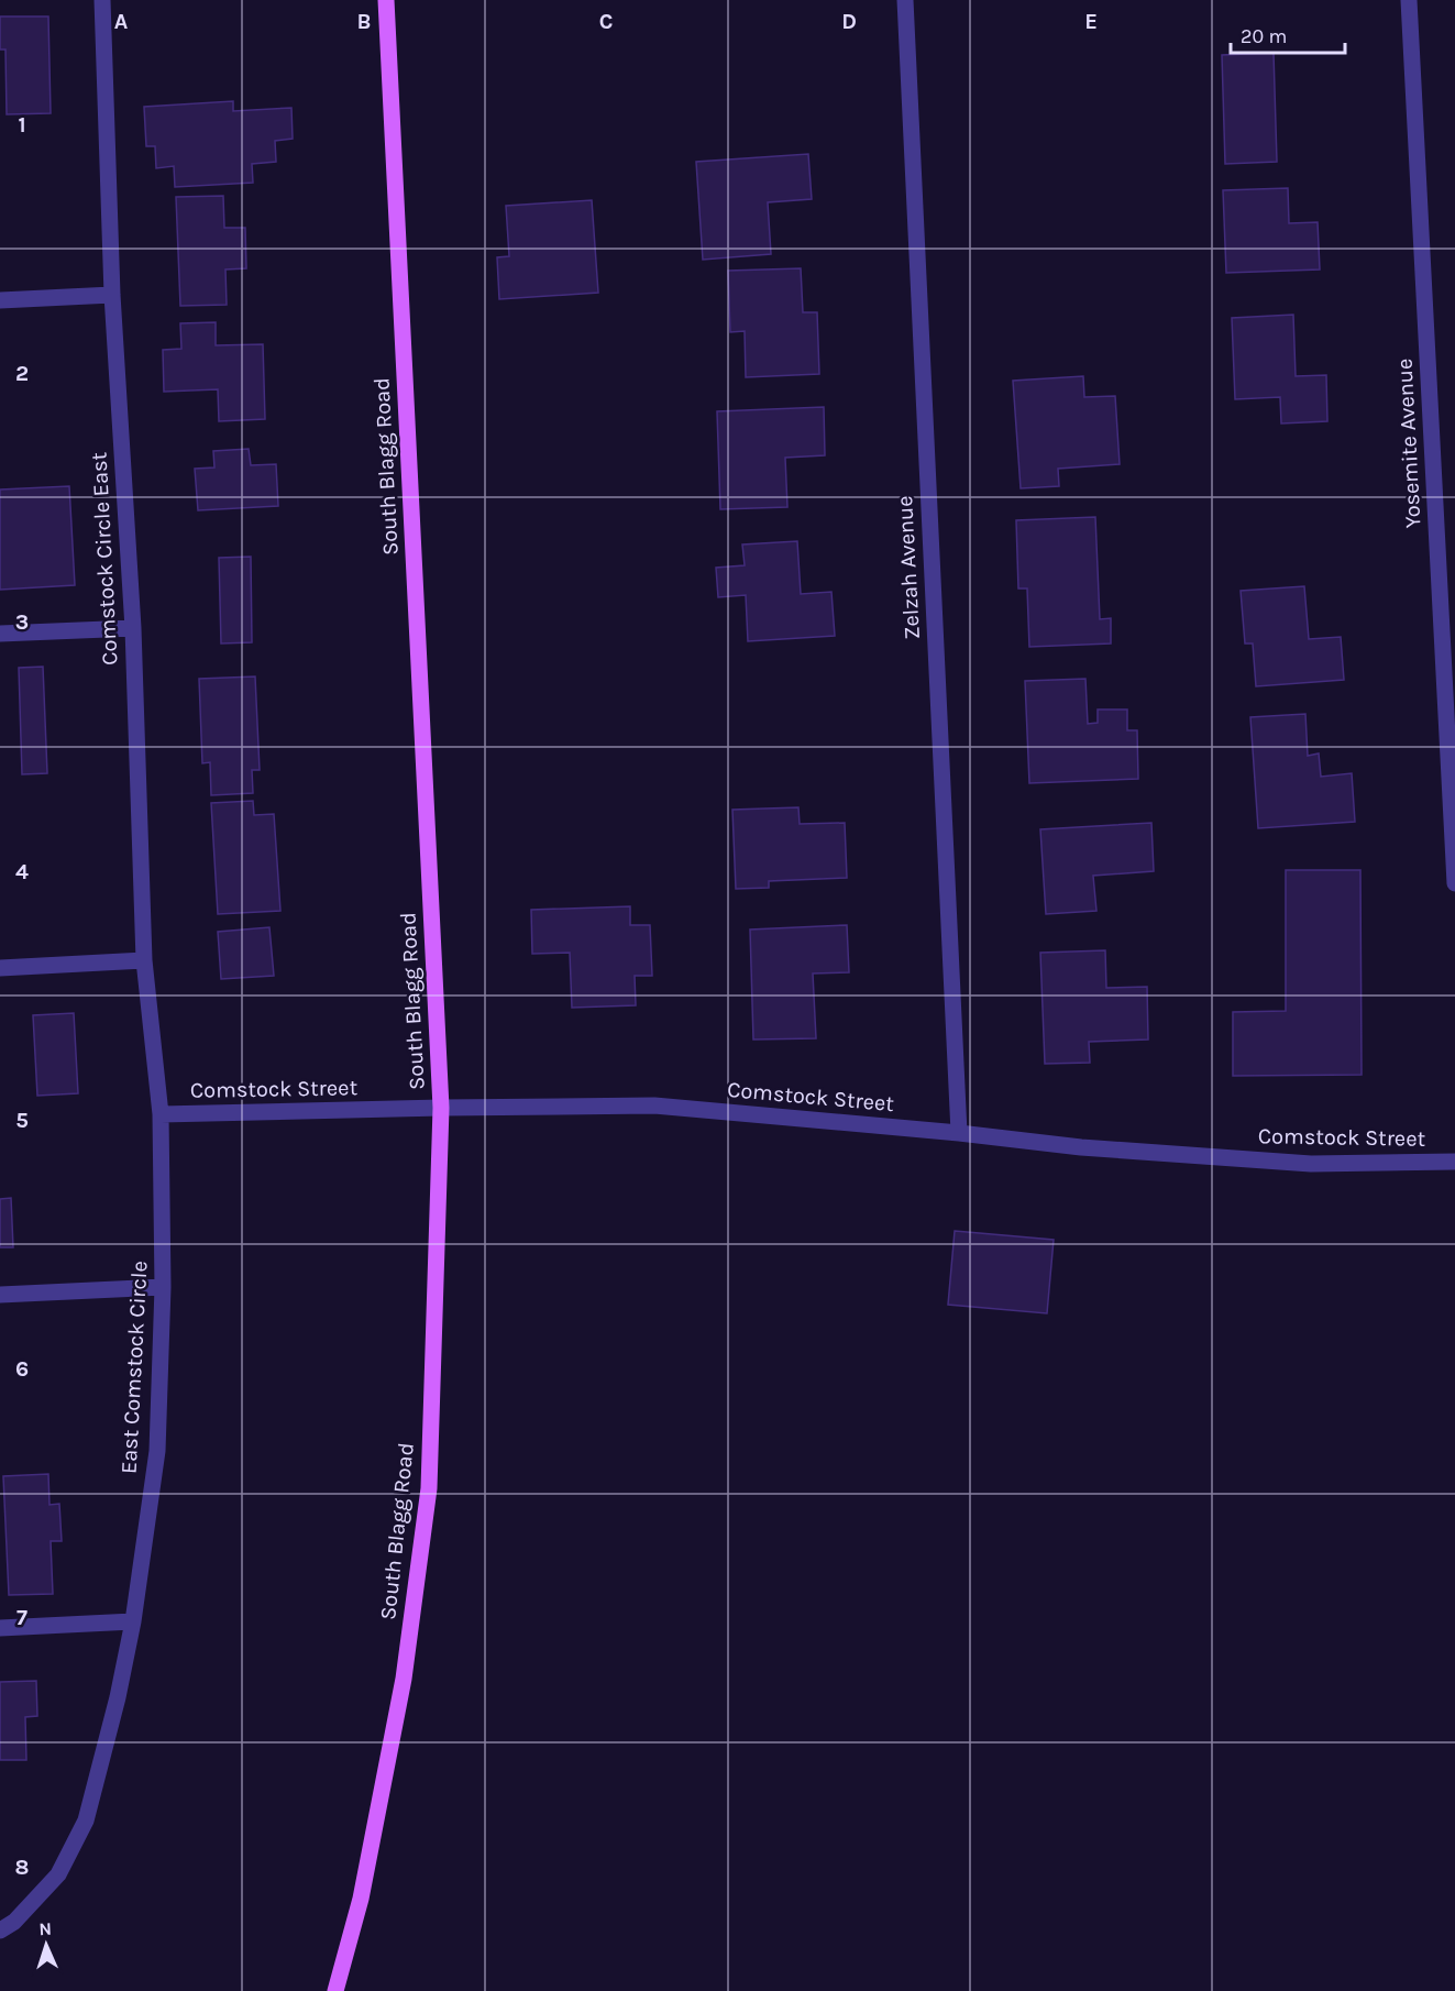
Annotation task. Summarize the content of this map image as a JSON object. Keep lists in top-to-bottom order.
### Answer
{
  "streets": {
    "main road": ["South Blagg Road"],
    "street": [
      "Yosemite Avenue",
      "Comstock Circle East",
      "Zelzah Avenue",
      "Comstock Street",
      "East Comstock Circle"
    ]
  },
  "crossings": [
    ["South Blagg Road", "Comstock Street"],
    ["Comstock Circle East", "Comstock Street"],
    ["Comstock Circle East", "East Comstock Circle"],
    ["Zelzah Avenue", "Comstock Street"],
    ["Comstock Street", "East Comstock Circle"]
  ],
  "scale_bar": "20 m",
  "north": "top",
  "grid": {
    "columns": [
      "A",
      "B",
      "C",
      "D",
      "E"
    ],
    "rows": [
      "1",
      "2",
      "3",
      "4",
      "5",
      "6",
      "7",
      "8"
    ]
  }
}
